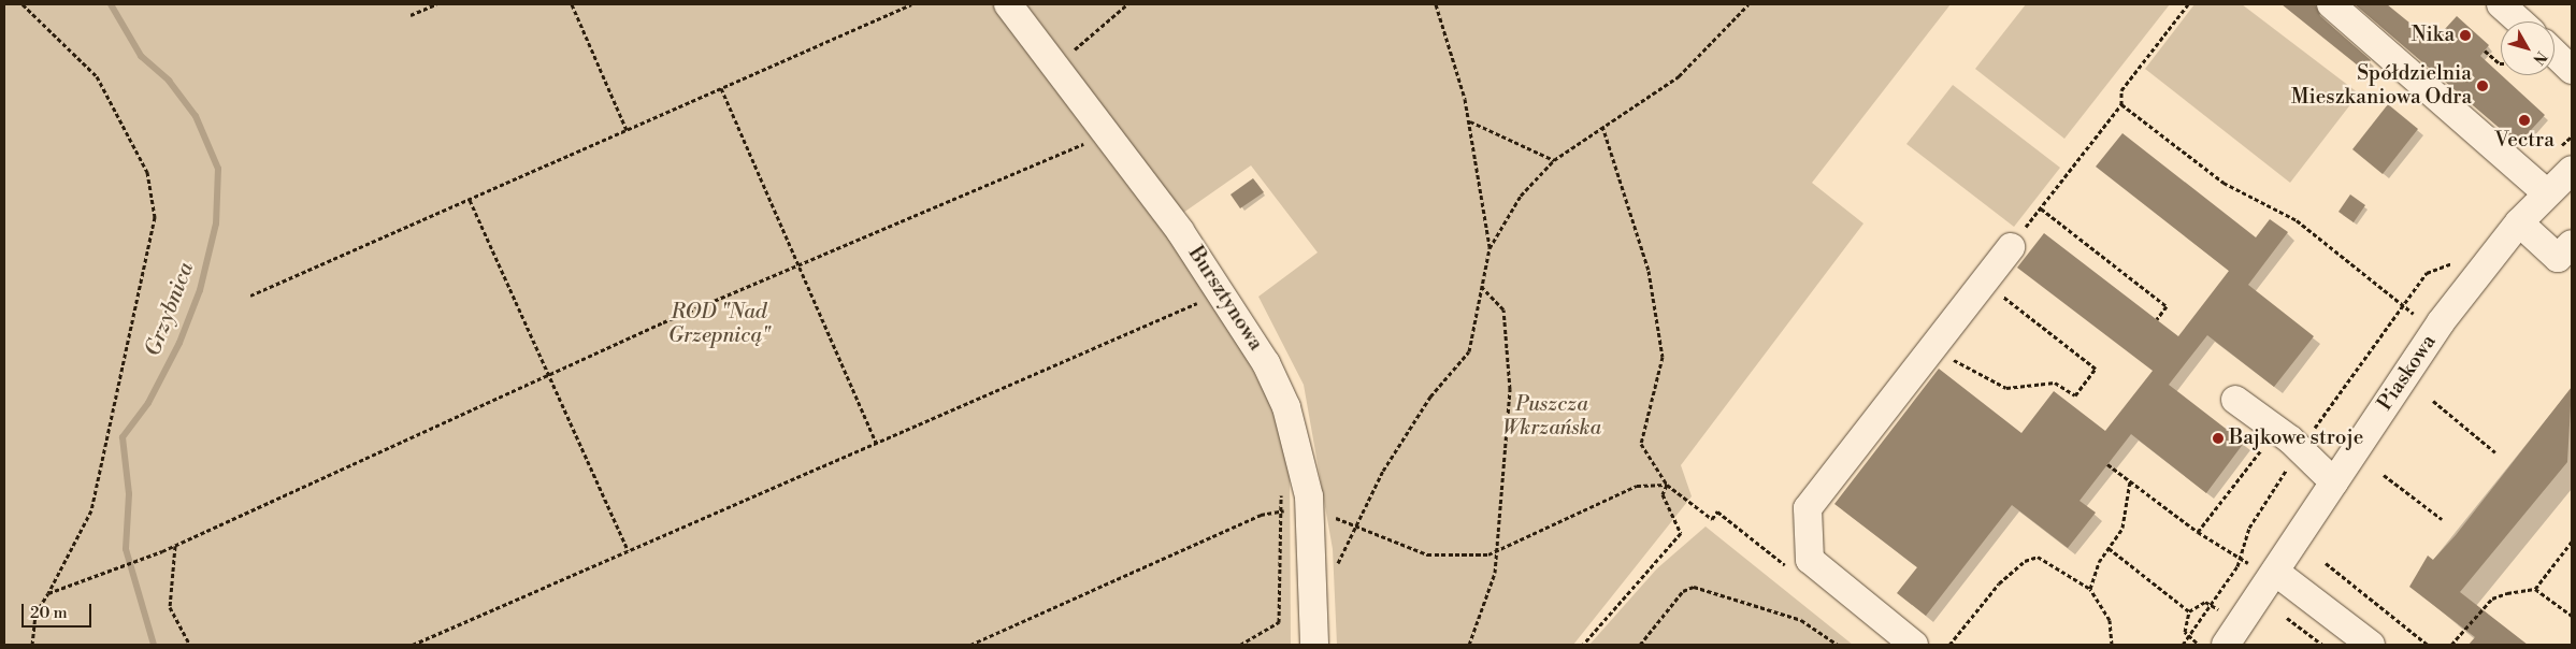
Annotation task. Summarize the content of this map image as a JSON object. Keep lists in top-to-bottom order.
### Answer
{
  "streets": {
    "street": ["Bursztynowa", "Piaskowa"]
  },
  "water": ["Grzybnica"],
  "parks": ["ROD \"Nad Grzepnicą\"", "Puszcza Wkrzańska"],
  "places": [
    "Nika",
    "Spółdzielnia Mieszkaniowa Odra",
    "Vectra",
    "Bajkowe stroje"
  ],
  "scale_bar": "20 m",
  "north": "bottom right"
}
